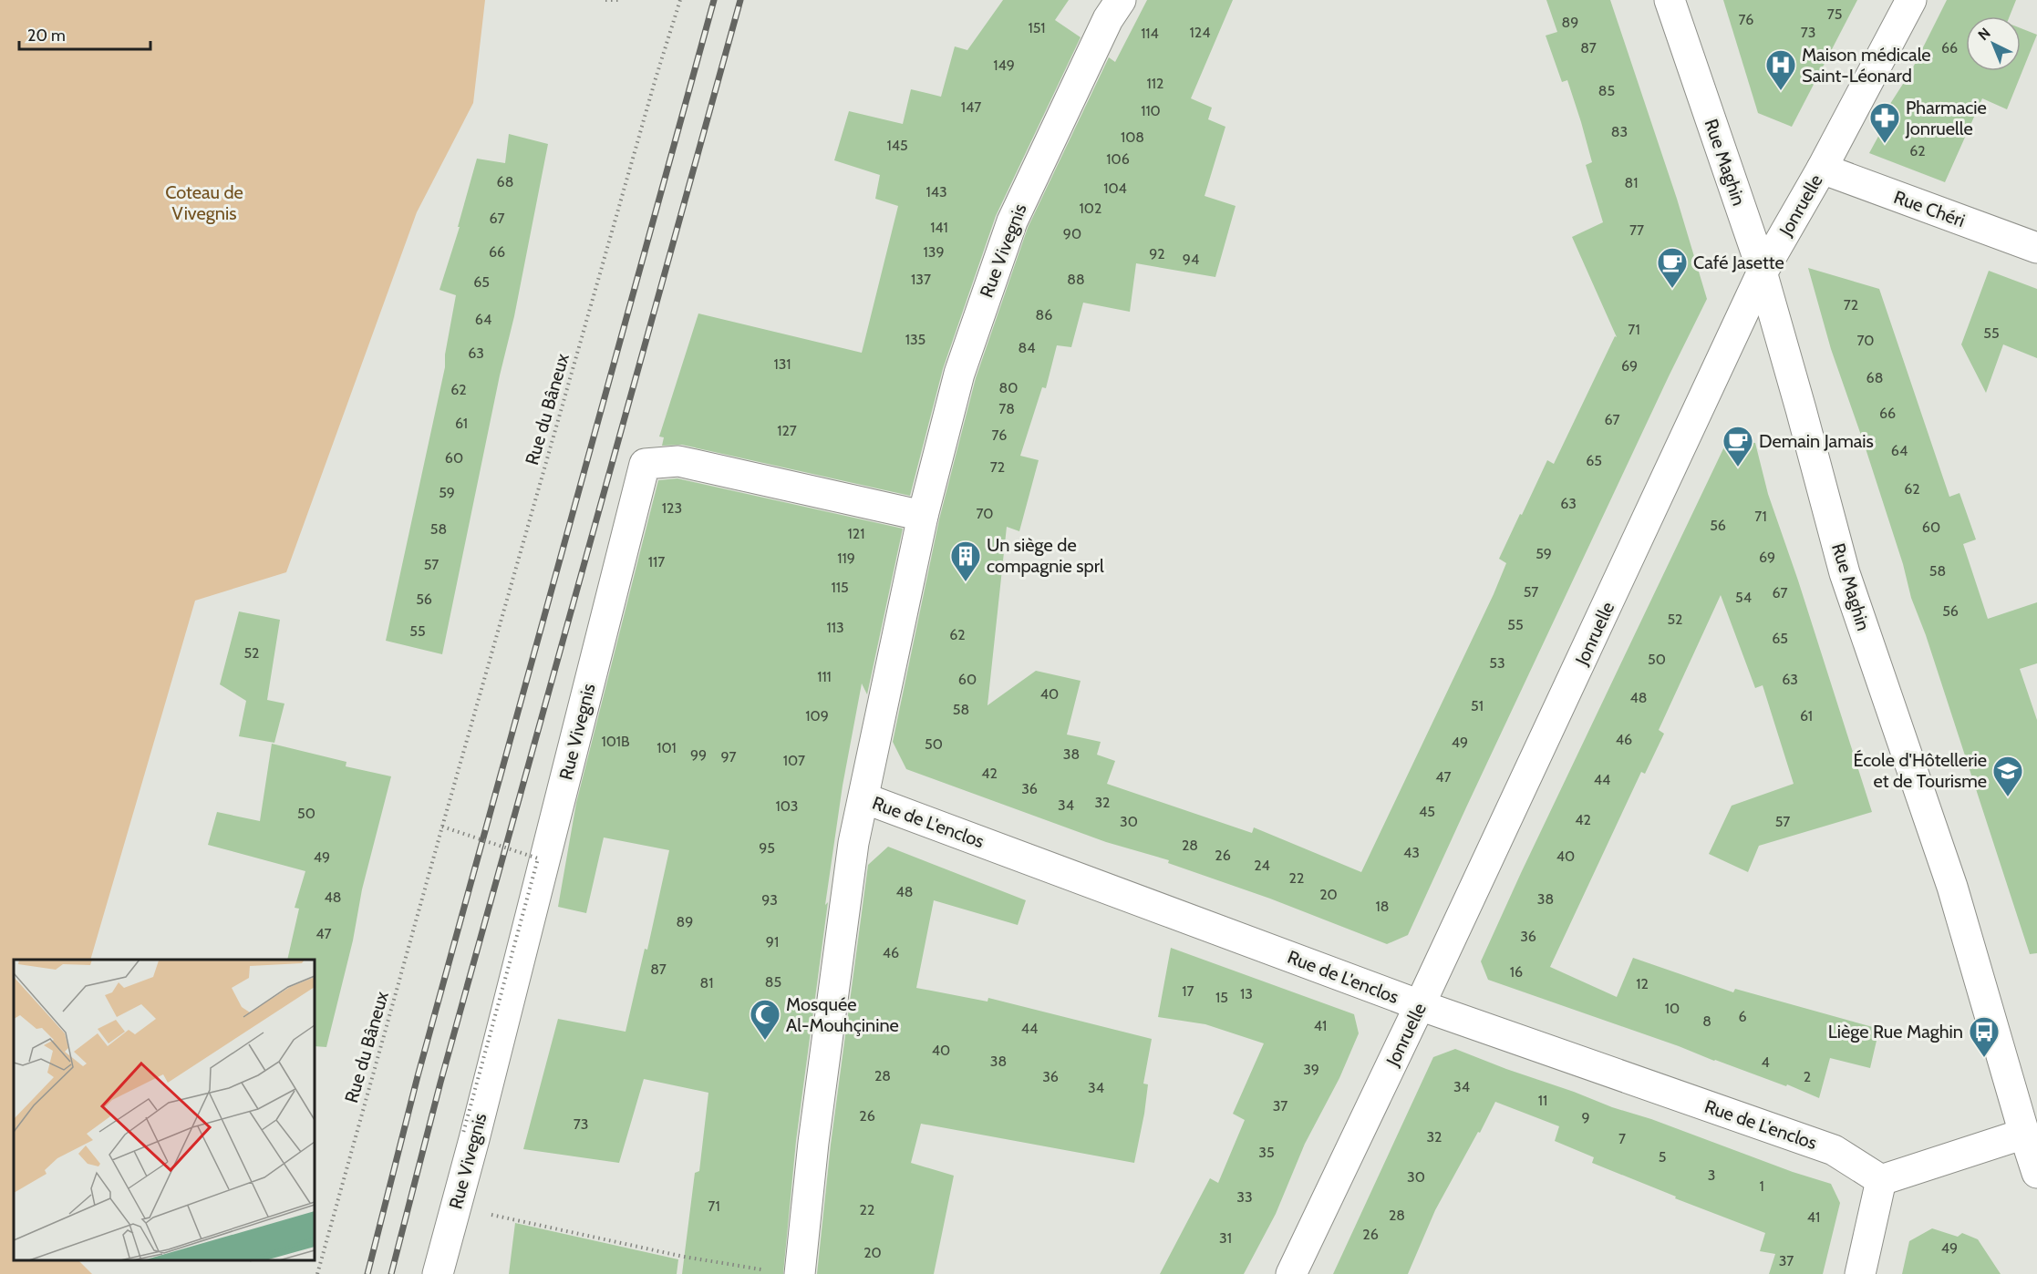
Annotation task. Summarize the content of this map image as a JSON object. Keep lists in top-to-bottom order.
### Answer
{
  "streets": {
    "street": [
      "Rue Maghin",
      "Jonruelle",
      "Rue Chéri",
      "Rue Vivegnis",
      "Rue de L'enclos"
    ],
    "path": ["Rue du Bâneux"]
  },
  "crossings": [
    ["Rue Maghin", "Jonruelle"],
    ["Jonruelle", "Rue Chéri"],
    ["Jonruelle", "Rue de L'enclos"],
    ["Rue Vivegnis", "Rue de L'enclos"]
  ],
  "parks": ["Coteau de Vivegnis"],
  "places": {
    "hospital": ["Maison médicale Saint-Léonard"],
    "pharmacy": ["Pharmacie Jonruelle"],
    "cafe": ["Café Jasette", "Demain Jamais"],
    "building": ["Un siège de compagnie sprl"],
    "school or university": ["École d'Hôtellerie et de Tourisme"],
    "mosque": ["Mosquée Al-Mouhçinine"],
    "bus stop": ["Liège Rue Maghin"]
  },
  "house_numbers": [
    "75",
    "76",
    "89",
    "151",
    "124",
    "73",
    "114",
    "87",
    "66",
    "149",
    "112",
    "85",
    "147",
    "110",
    "83",
    "108",
    "145",
    "62",
    "106",
    "68",
    "81",
    "104",
    "143",
    "102",
    "67",
    "141",
    "77",
    "90",
    "66",
    "139",
    "92",
    "94",
    "137",
    "88",
    "65",
    "72",
    "86",
    "64",
    "71",
    "55",
    "135",
    "70",
    "84",
    "63",
    "131",
    "69",
    "68",
    "80",
    "62",
    "78",
    "66",
    "67",
    "61",
    "127",
    "76",
    "64",
    "60",
    "65",
    "72",
    "62",
    "59",
    "63",
    "123",
    "70",
    "71",
    "56",
    "60",
    "58",
    "121",
    "59",
    "69",
    "119",
    "117",
    "57",
    "58",
    "115",
    "57",
    "67",
    "54",
    "56",
    "56",
    "52",
    "55",
    "113",
    "55",
    "62",
    "65",
    "52",
    "50",
    "53",
    "111",
    "60",
    "63",
    "40",
    "48",
    "51",
    "58",
    "109",
    "61",
    "46",
    "101B",
    "49",
    "50",
    "101",
    "38",
    "99",
    "97",
    "107",
    "42",
    "47",
    "44",
    "36",
    "32",
    "34",
    "103",
    "45",
    "50",
    "42",
    "30",
    "57",
    "28",
    "95",
    "43",
    "26",
    "40",
    "49",
    "24",
    "22",
    "48",
    "20",
    "48",
    "38",
    "93",
    "18",
    "89",
    "47",
    "36",
    "91",
    "46",
    "87",
    "16",
    "85",
    "81",
    "12",
    "17",
    "13",
    "15",
    "10",
    "6",
    "8",
    "41",
    "44",
    "40",
    "38",
    "4",
    "39",
    "28",
    "36",
    "2",
    "34",
    "34",
    "11",
    "37",
    "26",
    "9",
    "73",
    "32",
    "7",
    "35",
    "5",
    "3",
    "30",
    "1",
    "33",
    "71",
    "22",
    "28",
    "41",
    "26",
    "31",
    "49",
    "20",
    "37"
  ],
  "scale_bar": "20 m",
  "north": "top left"
}
